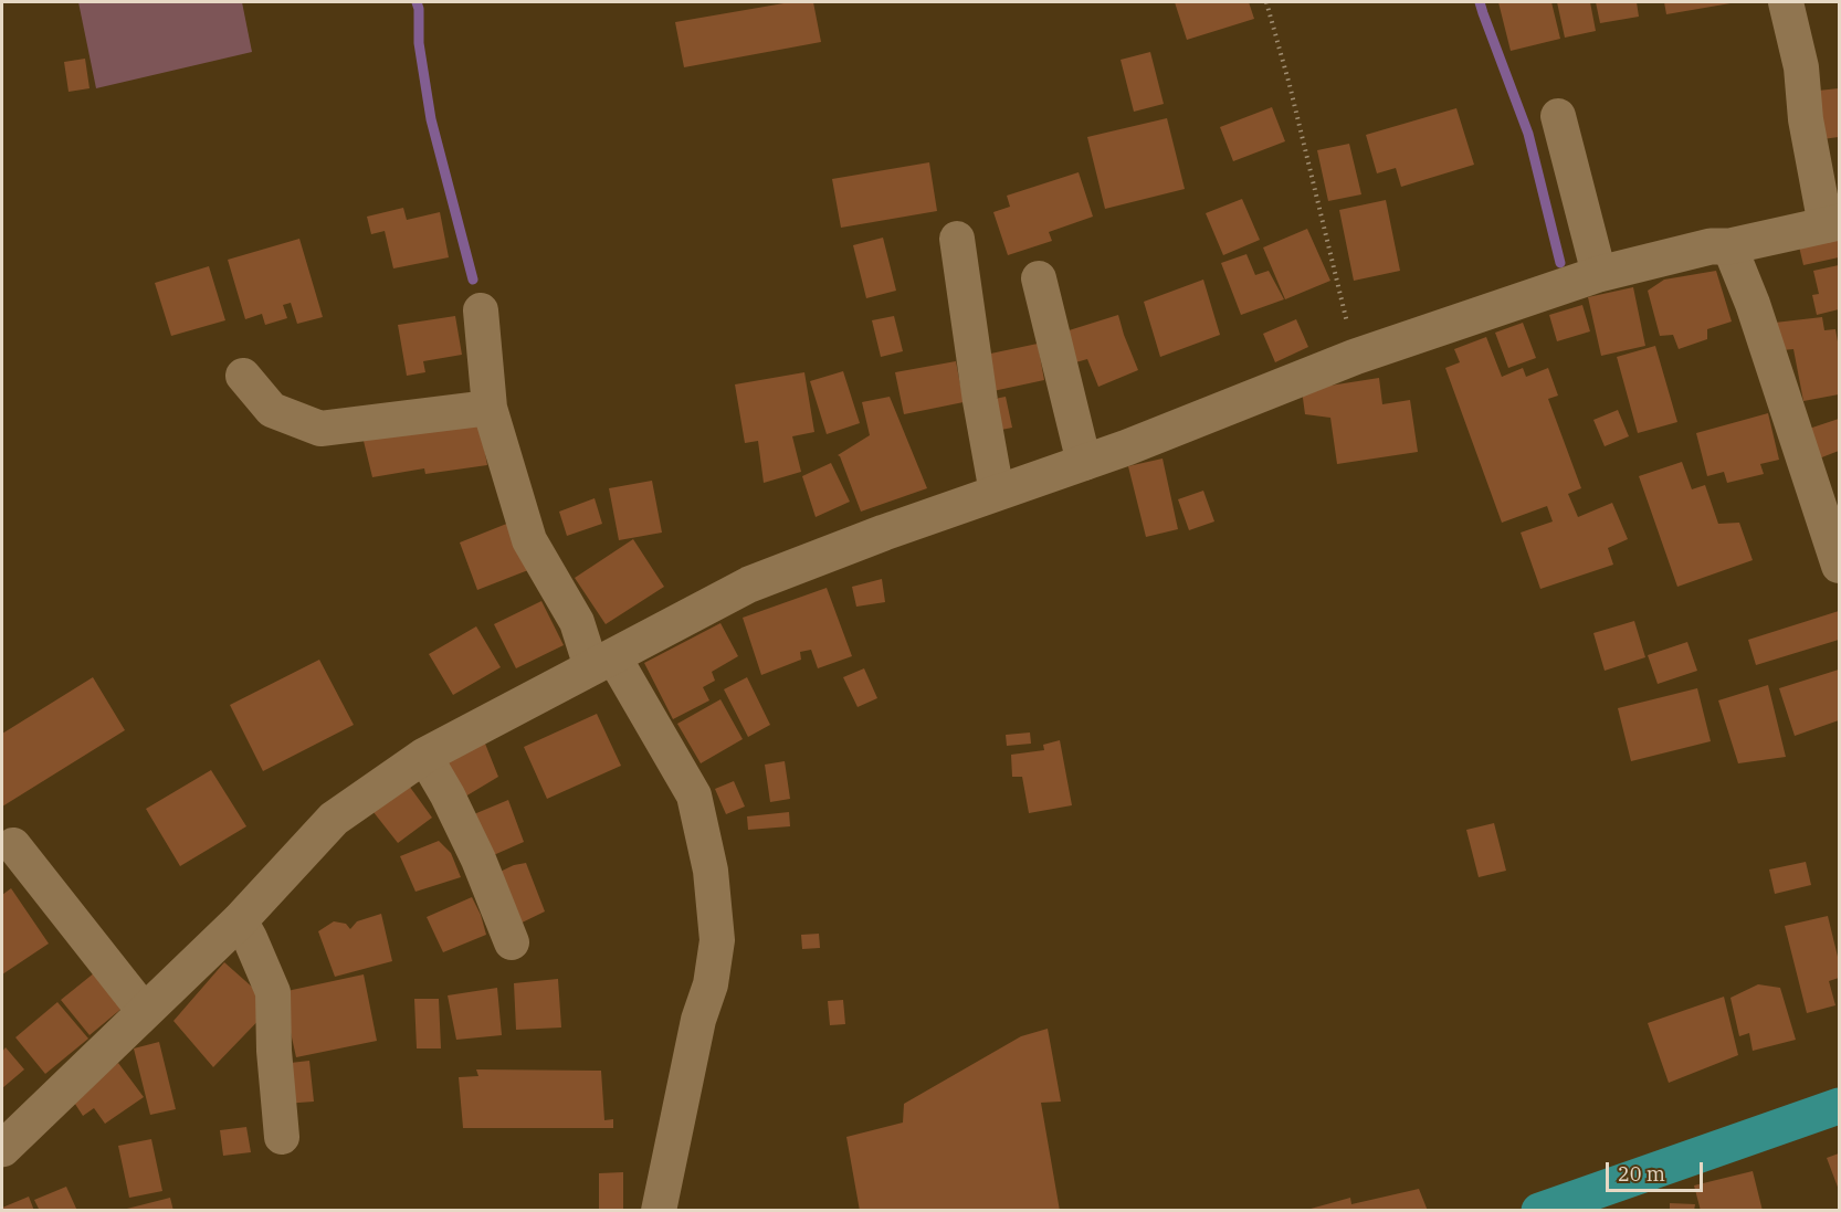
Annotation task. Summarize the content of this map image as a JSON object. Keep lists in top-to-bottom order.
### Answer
{
  "scale_bar": "20 m"
}
